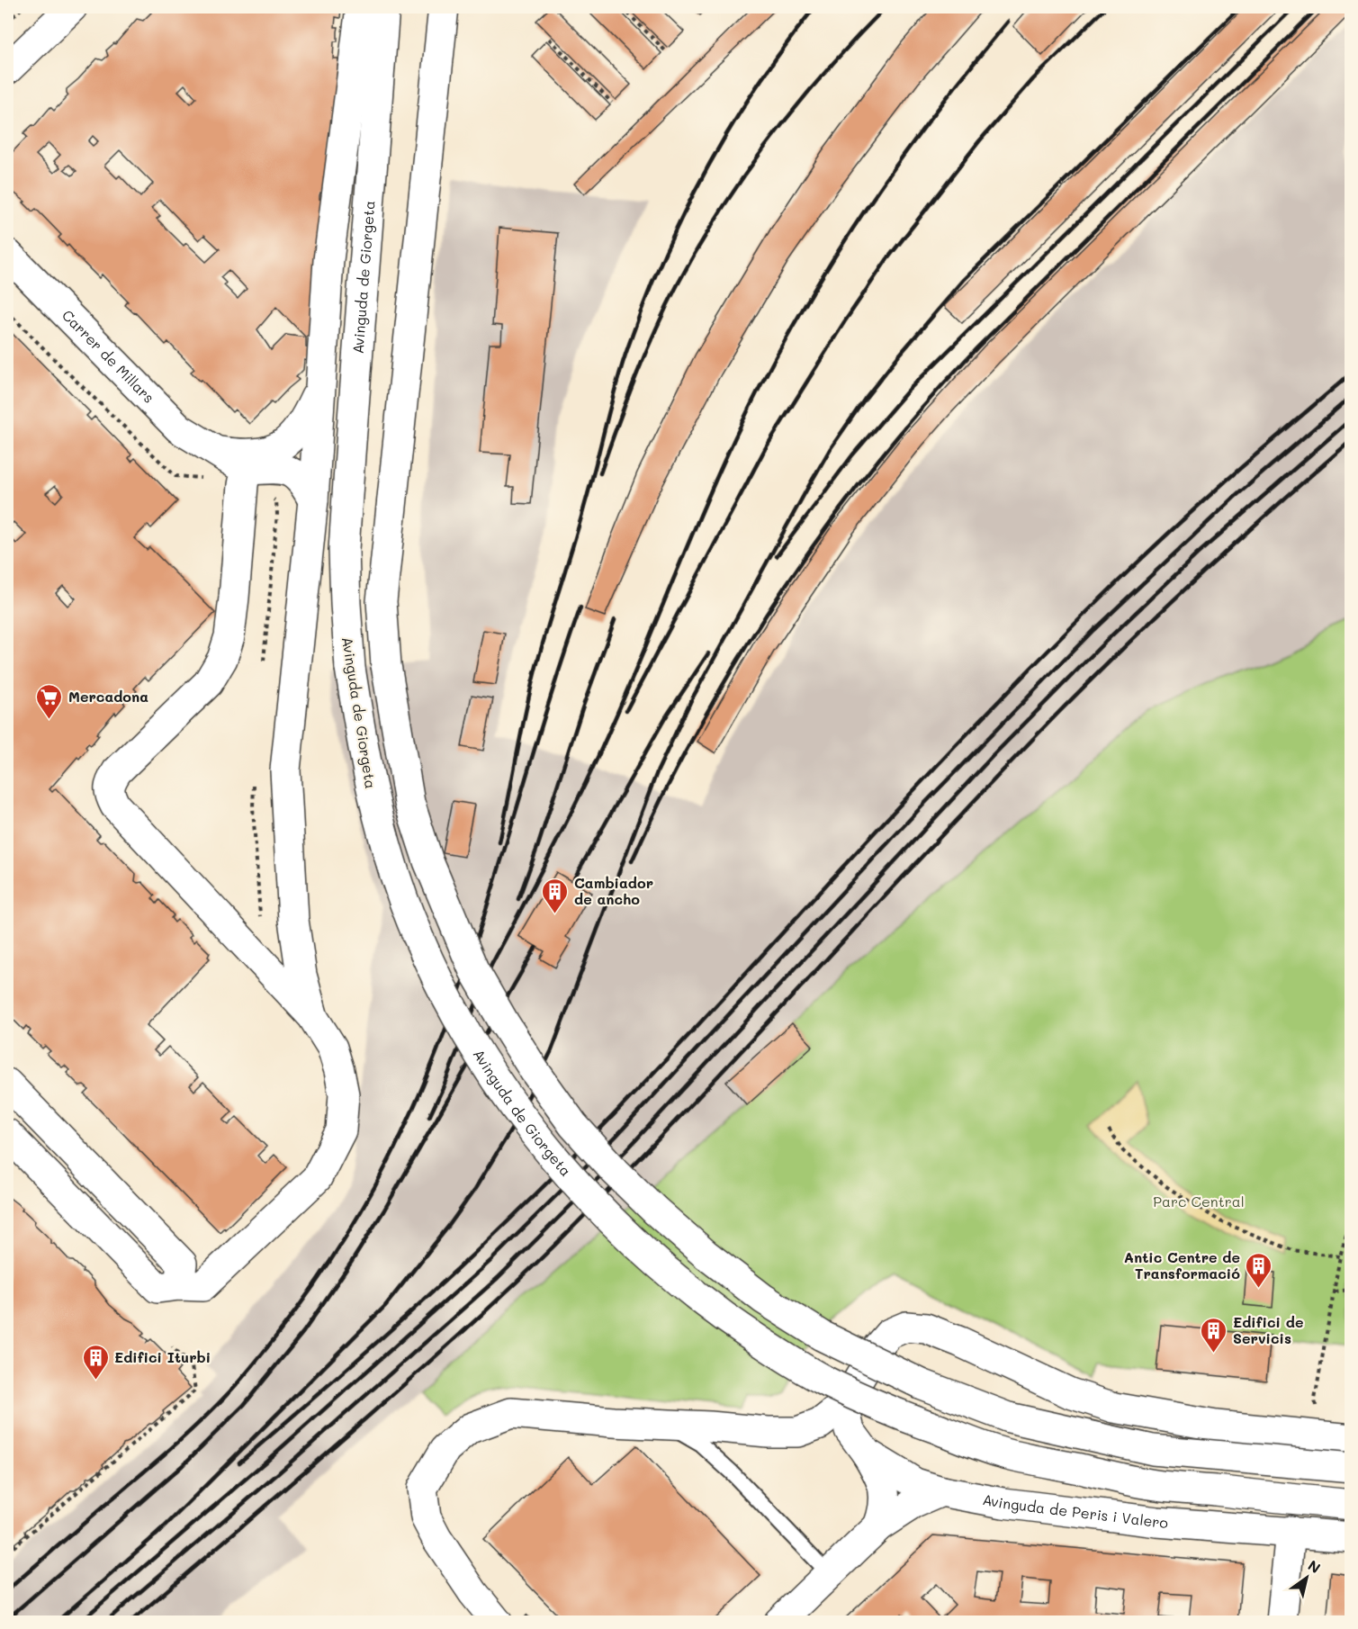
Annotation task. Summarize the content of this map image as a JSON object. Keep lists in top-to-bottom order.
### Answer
{
  "streets": {
    "street": ["Avinguda de Giorgeta", "Carrer de Millars", "Avinguda de Peris i Valero"]
  },
  "parks": ["Parc Central"],
  "places": {
    "supermarket": ["Mercadona"],
    "building": [
      "Cambiador de ancho",
      "Antic Centre de Transformació",
      "Edifici de Servicis",
      "Edifici Iturbi"
    ]
  },
  "north": "top right"
}
